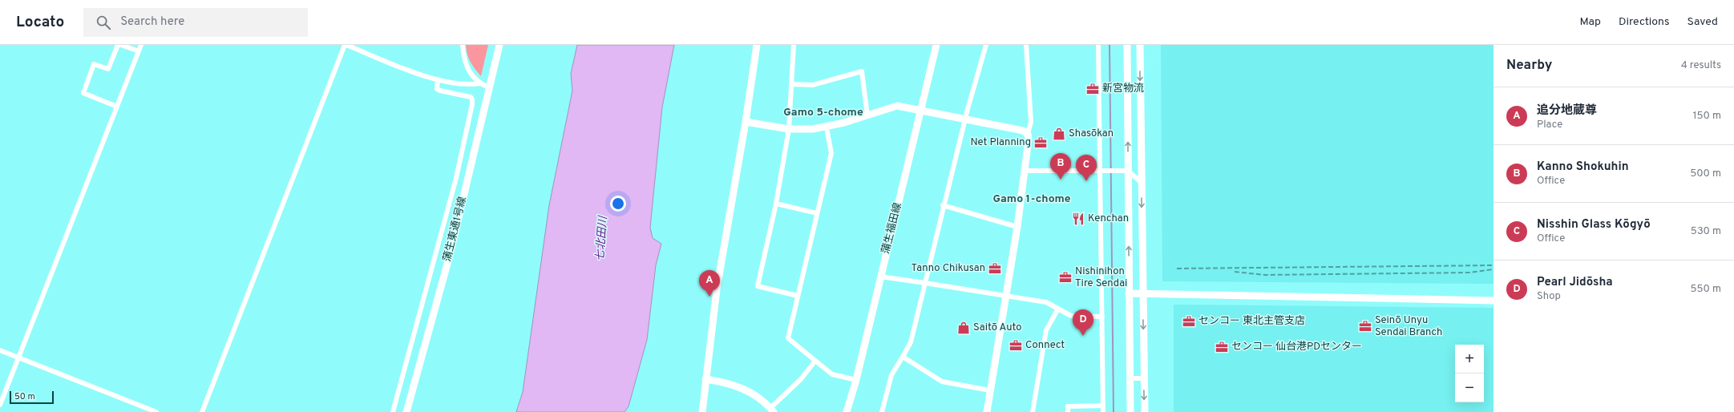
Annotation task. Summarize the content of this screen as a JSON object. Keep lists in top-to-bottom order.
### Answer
{
  "streets": {
    "street": ["蒲生福田線", "蒲生東通1号線"]
  },
  "districts": ["Gamo 5-chome", "Gamo 1-chome"],
  "water": ["七北田川"],
  "places": {
    "office": [
      "新宮物流",
      "Net Planning",
      "Tanno Chikusan",
      "Nishinihon Tire Sendai",
      "センコー 東北主管支店",
      "Seinō Unyu Sendai Branch",
      "Connect",
      "センコー 仙台港PDセンター"
    ],
    "shop": ["Shasōkan", "Saitō Auto"],
    "restaurant": ["Kenchan"]
  },
  "scale_bar": "50 m",
  "page": {
    "header": "Locato",
    "search": "Search here",
    "nav": ["Map", "Directions", "Saved"],
    "heading": ["Nearby", "4 results"],
    "list": [
      {
        "mark": "A",
        "name": "追分地蔵尊",
        "note": "Place",
        "value": "150 m"
      },
      {
        "mark": "B",
        "name": "Kanno Shokuhin",
        "note": "Office",
        "value": "500 m"
      },
      {
        "mark": "C",
        "name": "Nisshin Glass Kōgyō",
        "note": "Office",
        "value": "530 m"
      },
      {
        "mark": "D",
        "name": "Pearl Jidōsha",
        "note": "Shop",
        "value": "550 m"
      }
    ],
    "pins": [
      "B",
      "C",
      "A",
      "D"
    ],
    "map_buttons": ["+", "−"],
    "scale": "50 m"
  }
}
